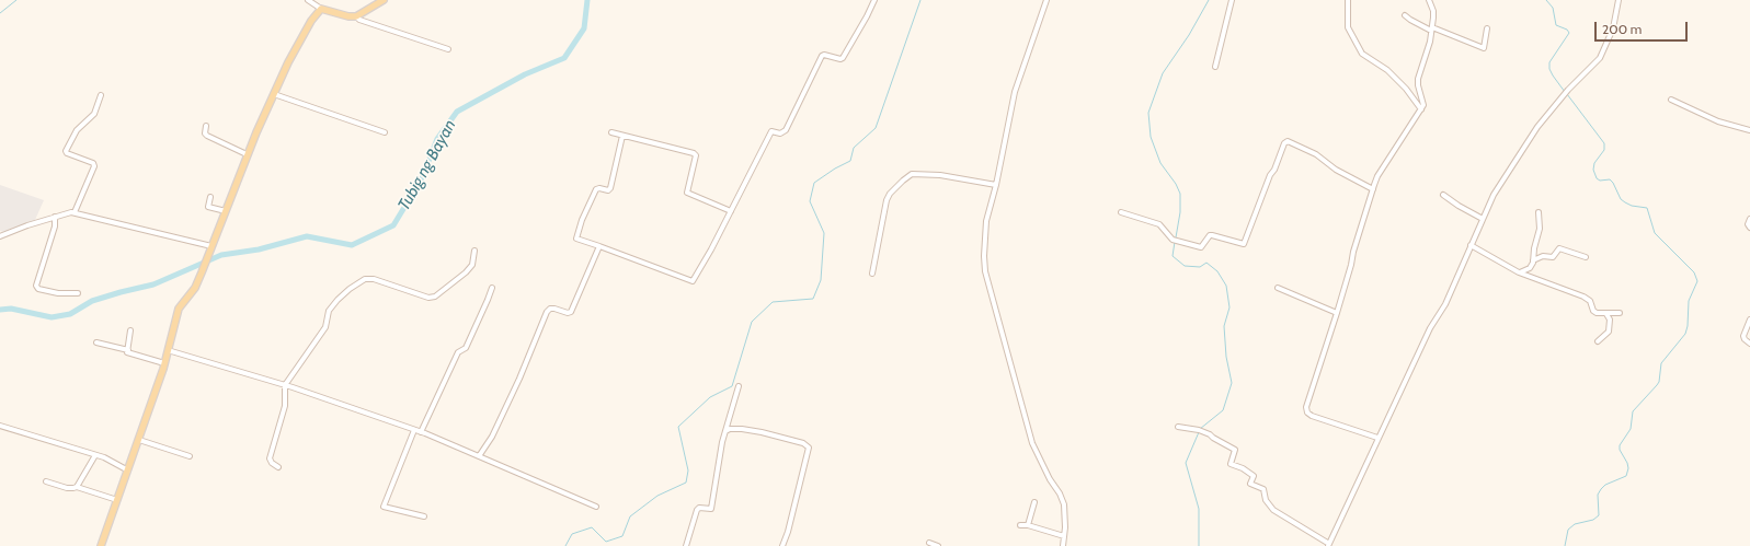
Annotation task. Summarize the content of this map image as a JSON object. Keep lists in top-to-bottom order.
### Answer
{
  "water": ["Tubig ng Bayan"],
  "scale_bar": "200 m"
}
